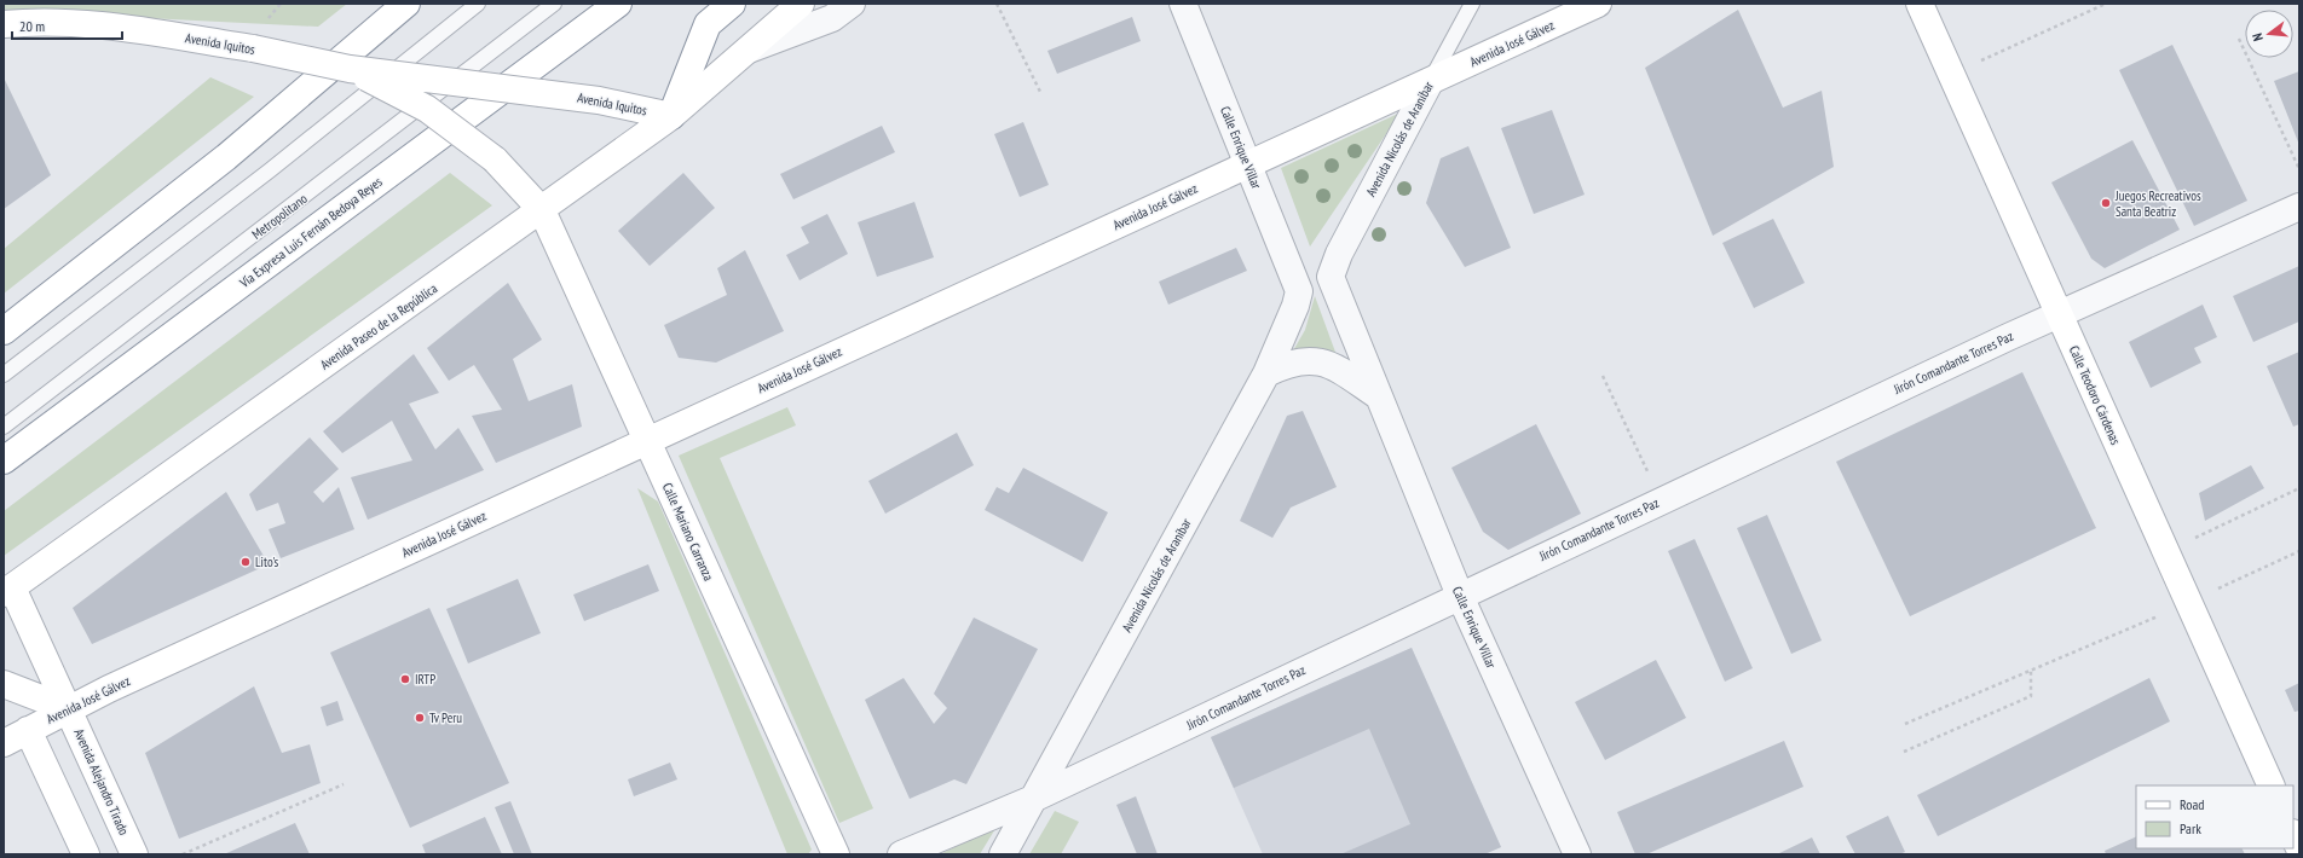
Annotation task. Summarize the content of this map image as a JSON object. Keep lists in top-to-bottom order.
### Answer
{
  "streets": {
    "main road": [
      "Avenida Iquitos",
      "Avenida José Gálvez",
      "Vía Expresa Luis Fernán Bedoya Reyes",
      "Avenida Paseo de la República",
      "Calle Teodoro Cárdenas",
      "Calle Mariano Carranza",
      "Avenida Alejandro Tirado"
    ],
    "street": ["Avenida Nicolás de Araníbar", "Calle Enrique Villar", "Jirón Comandante Torres Paz"],
    "lane": ["Metropolitano"]
  },
  "crossings": [
    ["Avenida Iquitos", "Avenida Paseo de la República"],
    ["Avenida Iquitos", "Calle Mariano Carranza"],
    ["Avenida José Gálvez", "Avenida Nicolás de Araníbar"],
    ["Avenida José Gálvez", "Calle Enrique Villar"],
    ["Avenida José Gálvez", "Calle Mariano Carranza"],
    ["Avenida José Gálvez", "Avenida Alejandro Tirado"],
    ["Avenida Nicolás de Araníbar", "Calle Enrique Villar"],
    ["Avenida Nicolás de Araníbar", "Jirón Comandante Torres Paz"],
    ["Calle Enrique Villar", "Jirón Comandante Torres Paz"],
    ["Avenida Paseo de la República", "Calle Mariano Carranza"],
    ["Avenida Paseo de la República", "Avenida Alejandro Tirado"],
    ["Jirón Comandante Torres Paz", "Calle Teodoro Cárdenas"]
  ],
  "places": [
    "Juegos Recreativos Santa Beatriz",
    "Lito's",
    "IRTP",
    "Tv Peru"
  ],
  "legend": ["Road", "Park"],
  "scale_bar": "20 m",
  "north": "left"
}
